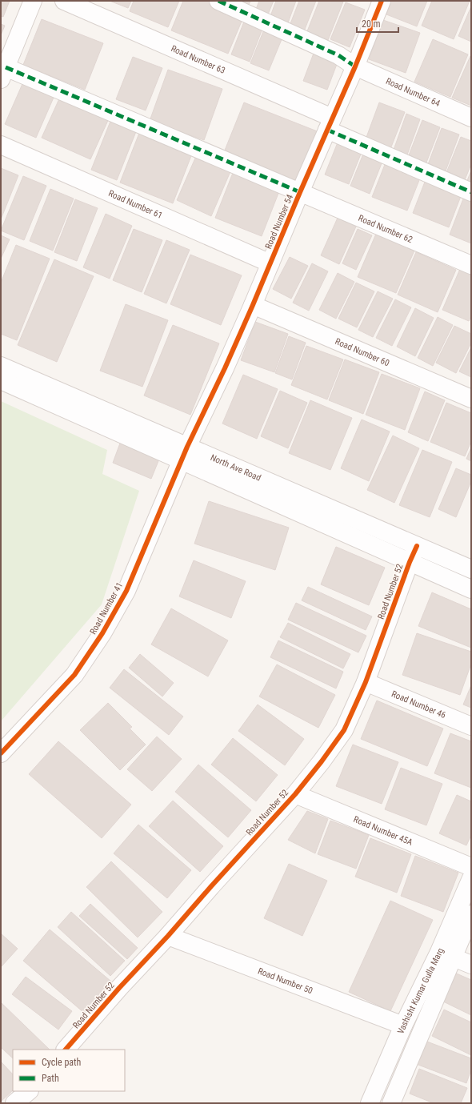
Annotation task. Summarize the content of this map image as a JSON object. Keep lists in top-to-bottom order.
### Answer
{
  "streets": {
    "street": [
      "Road Number 63",
      "Road Number 64",
      "Road Number 61",
      "Road Number 54",
      "Road Number 62",
      "Road Number 60",
      "North Ave Road",
      "Road Number 52",
      "Road Number 41",
      "Road Number 46",
      "Road Number 45A",
      "Road Number 50",
      "Vashisht Kumar Gulla Marg"
    ]
  },
  "crossings": [
    ["Road Number 63", "Road Number 54"],
    ["Road Number 64", "Road Number 54"],
    ["Road Number 61", "Road Number 54"],
    ["Road Number 54", "Road Number 62"],
    ["Road Number 54", "Road Number 60"],
    ["Road Number 54", "North Ave Road"],
    ["Road Number 54", "Road Number 41"],
    ["North Ave Road", "Road Number 52"],
    ["North Ave Road", "Road Number 41"],
    ["Road Number 52", "Road Number 46"],
    ["Road Number 52", "Road Number 45A"],
    ["Road Number 52", "Road Number 50"],
    ["Road Number 50", "Vashisht Kumar Gulla Marg"]
  ],
  "legend": ["Cycle path", "Path"],
  "scale_bar": "20 m"
}
